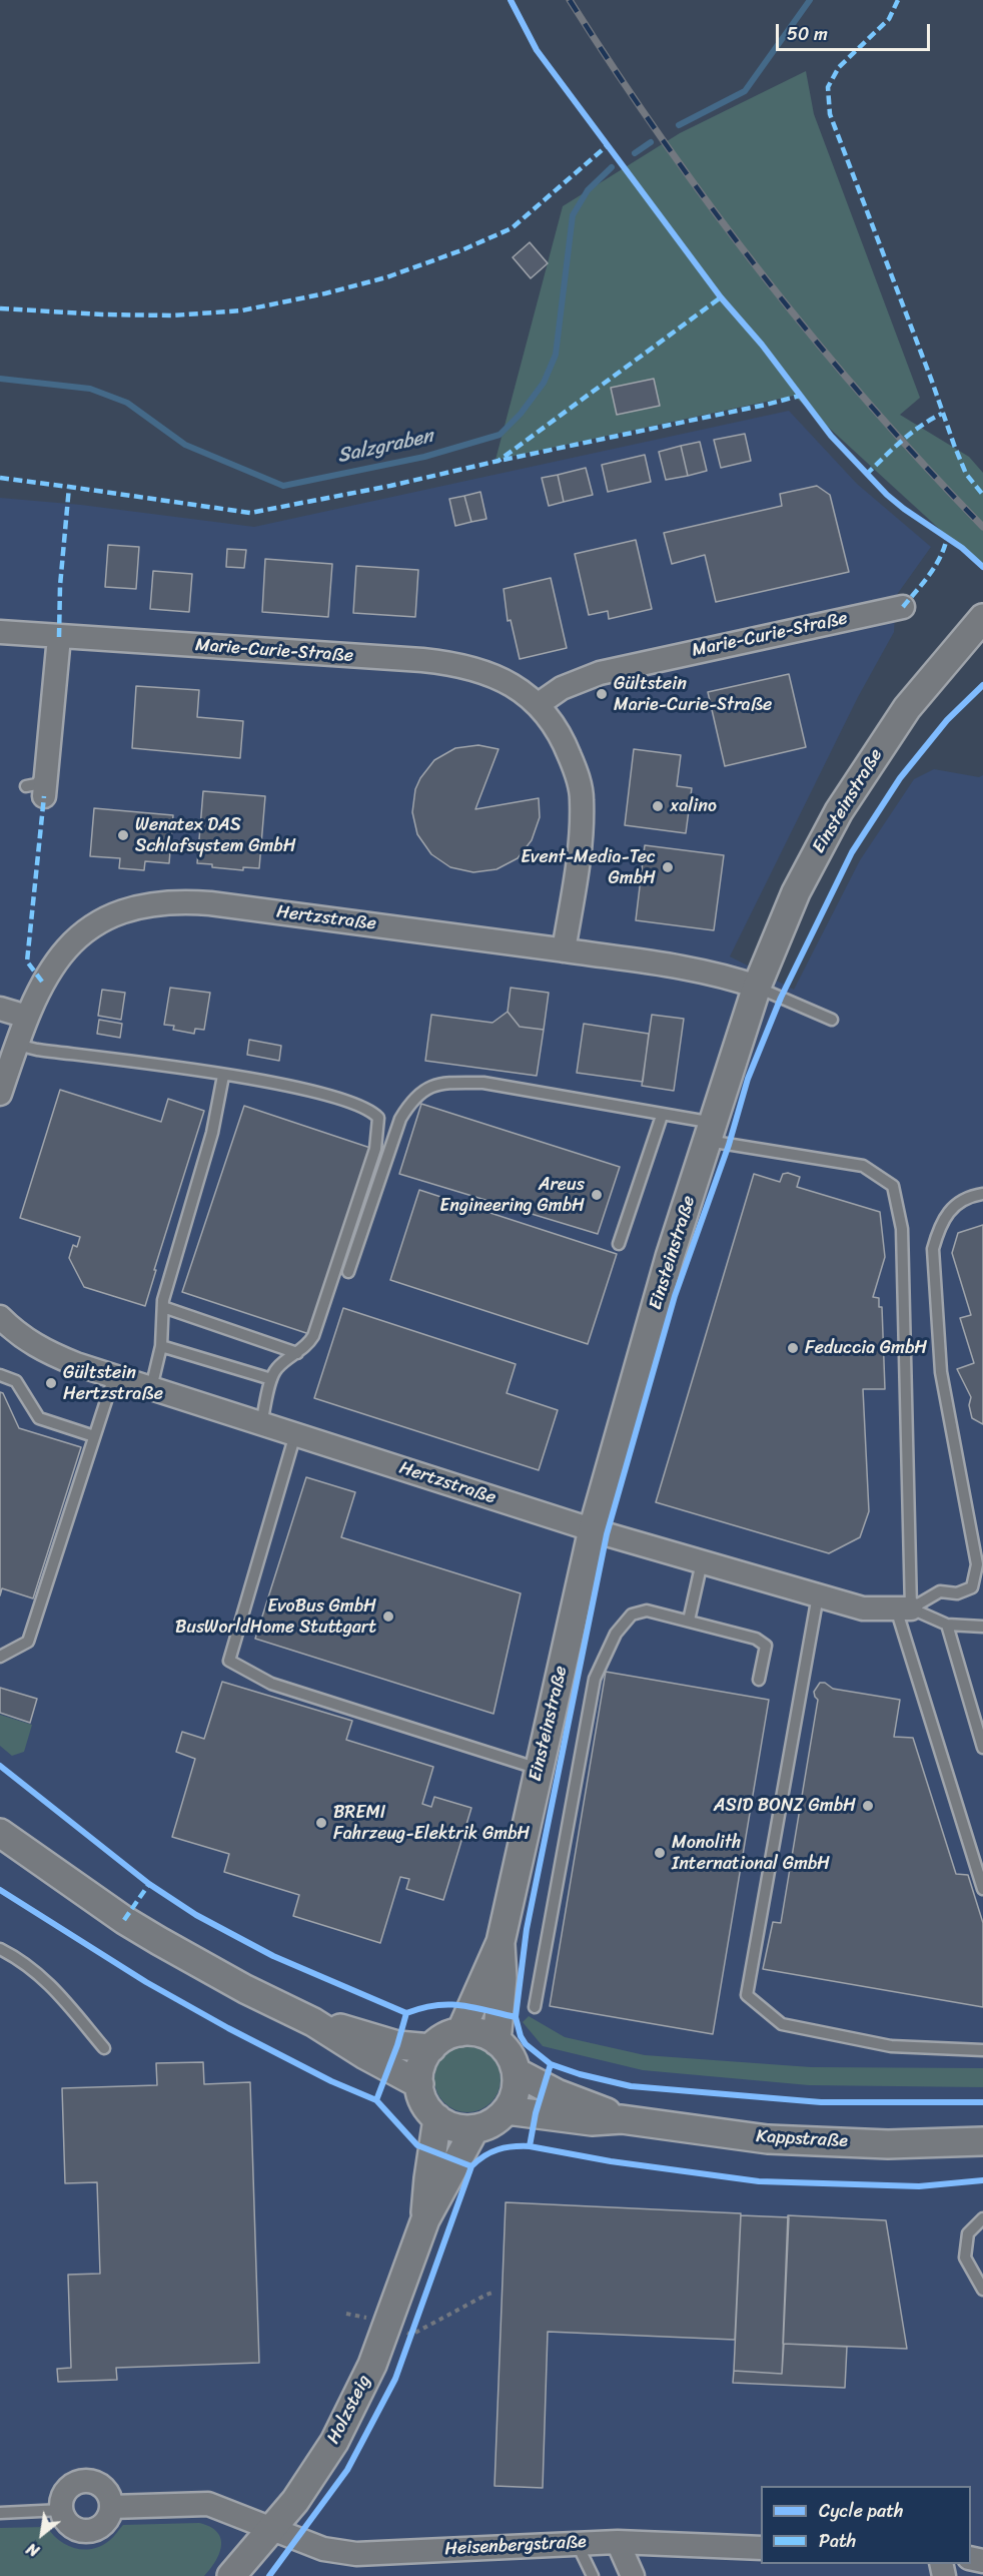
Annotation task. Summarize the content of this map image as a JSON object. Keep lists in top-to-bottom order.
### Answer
{
  "streets": {
    "street": [
      "Marie-Curie-Straße",
      "Einsteinstraße",
      "Hertzstraße",
      "Kappstraße",
      "Holzsteig",
      "Heisenbergstraße"
    ]
  },
  "crossings": [
    ["Marie-Curie-Straße", "Hertzstraße"],
    ["Einsteinstraße", "Hertzstraße"],
    ["Einsteinstraße", "Kappstraße"],
    ["Einsteinstraße", "Holzsteig"],
    ["Kappstraße", "Holzsteig"],
    ["Holzsteig", "Heisenbergstraße"]
  ],
  "water": ["Salzgraben"],
  "places": [
    "Gültstein Marie-Curie-Straße",
    "xalino",
    "Wenatex DAS Schlafsystem GmbH",
    "Event-Media-Tec GmbH",
    "Areus Engineering GmbH",
    "Feduccia GmbH",
    "Gültstein Hertzstraße",
    "EvoBus GmbH BusWorldHome Stuttgart",
    "ASID BONZ GmbH",
    "BREMI Fahrzeug-Elektrik GmbH",
    "Monolith International GmbH"
  ],
  "legend": ["Cycle path", "Path"],
  "scale_bar": "50 m",
  "north": "bottom left"
}
